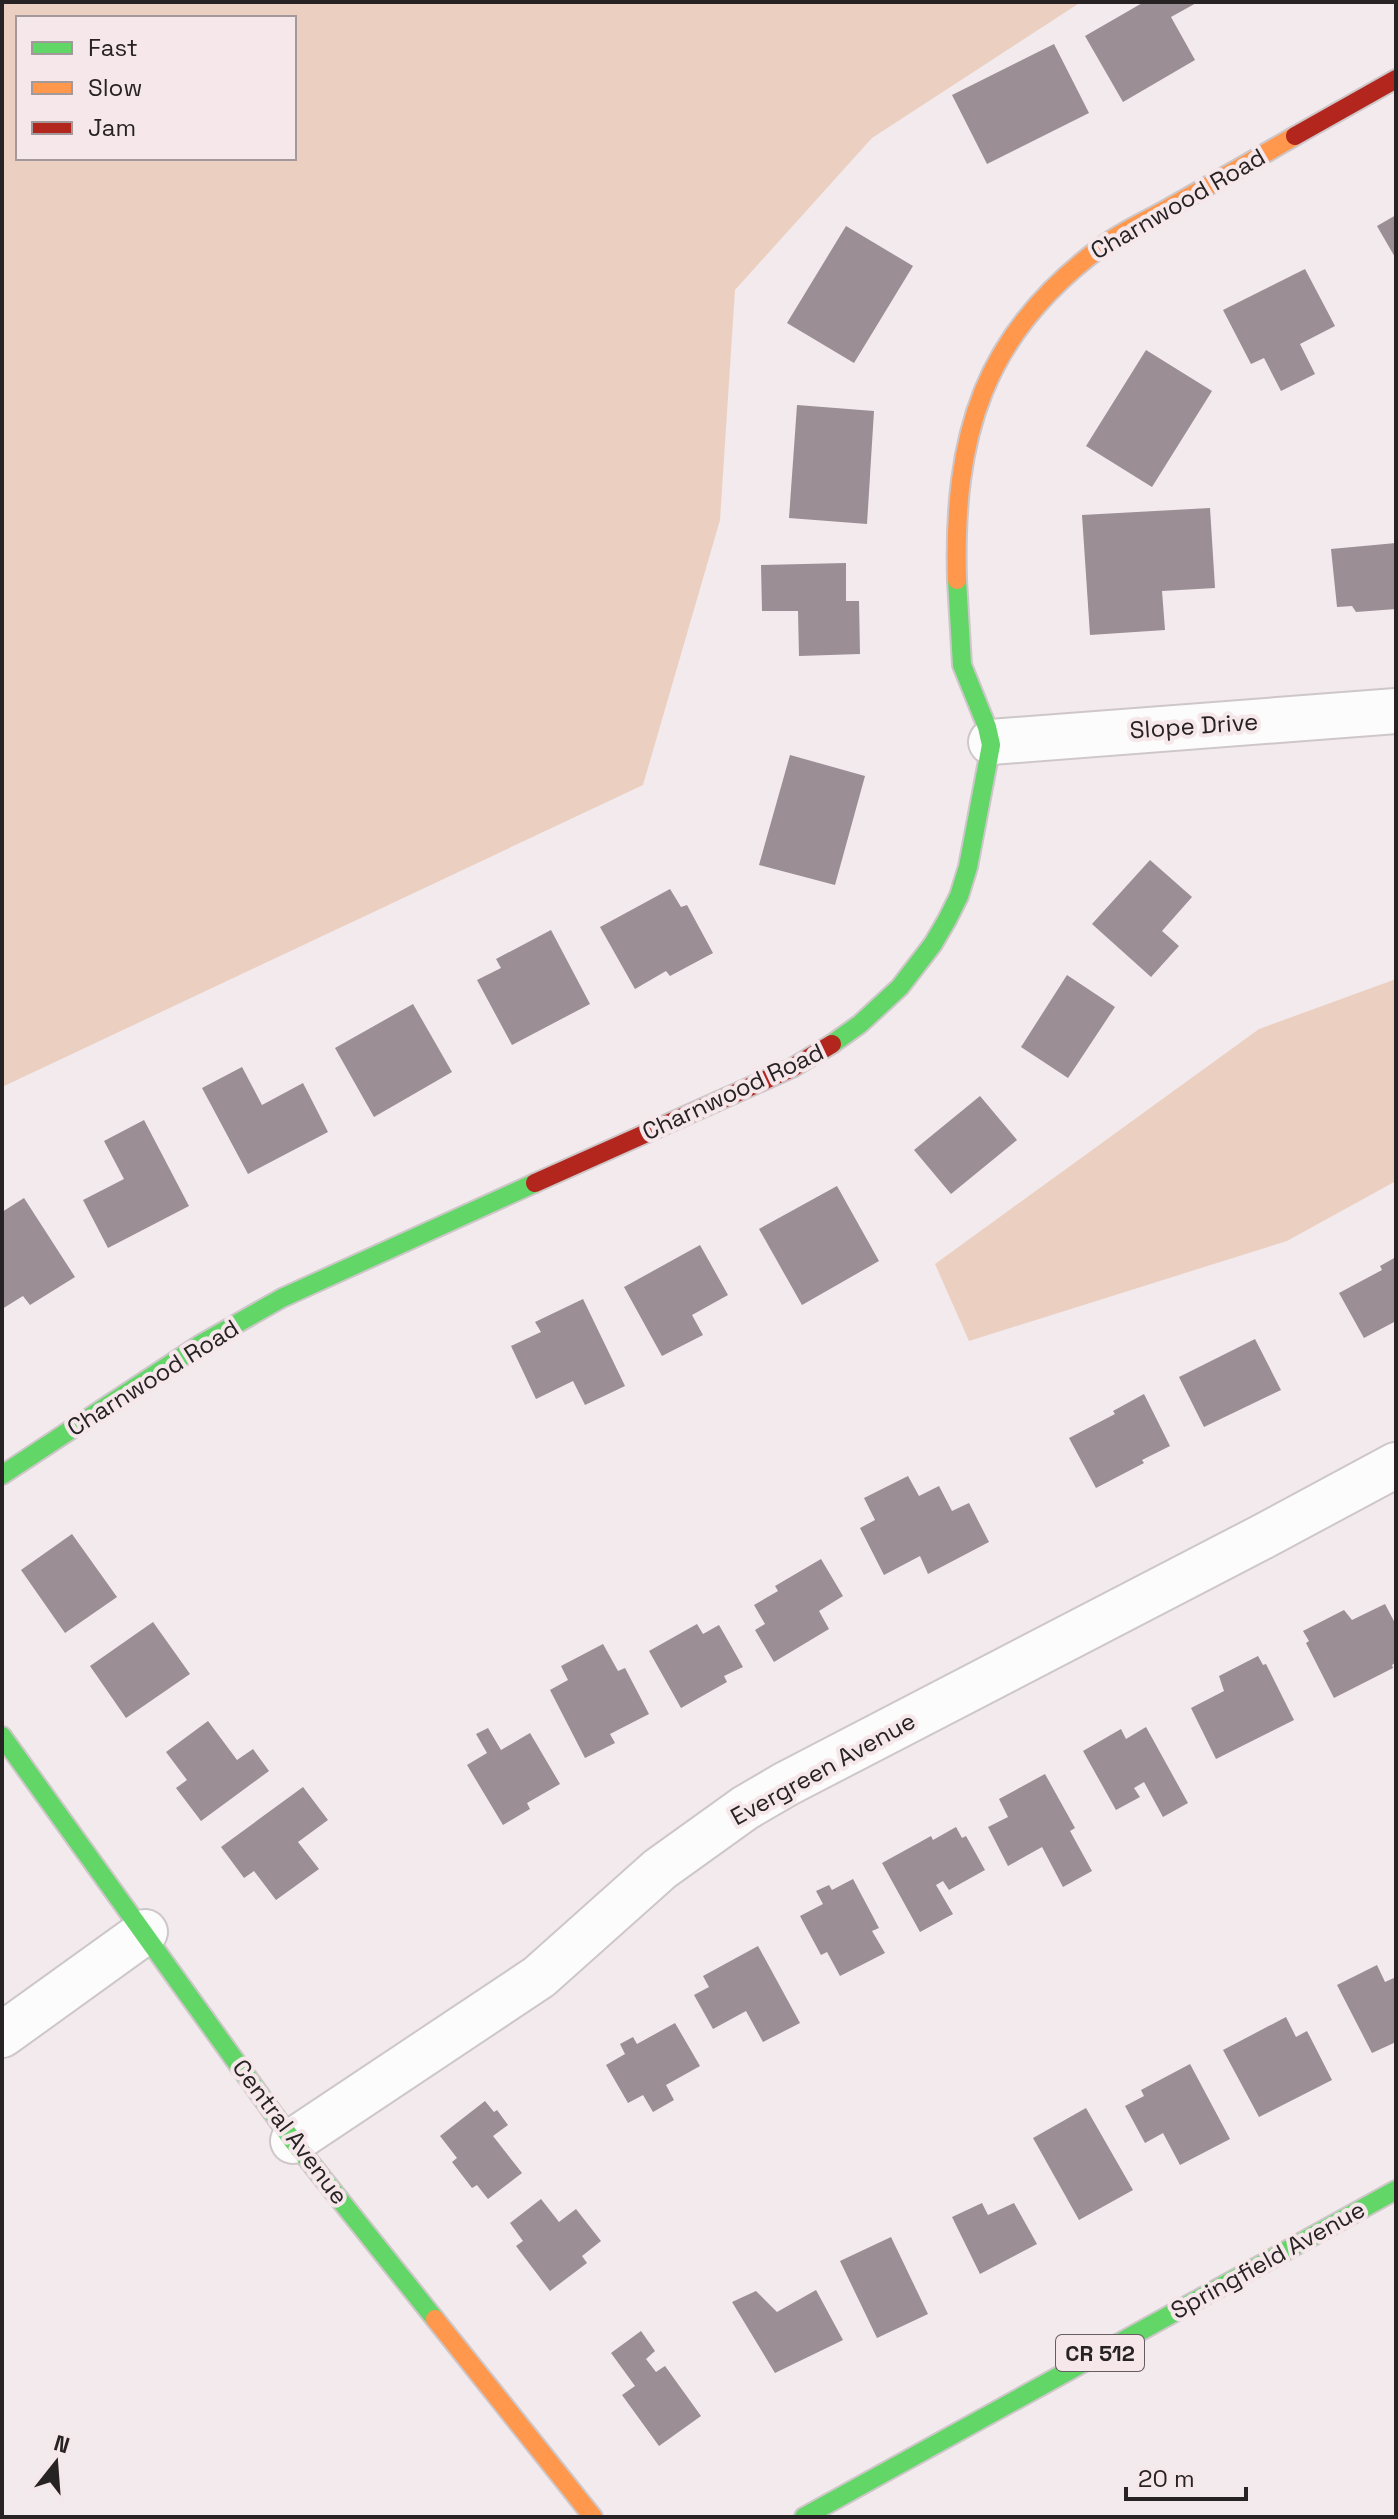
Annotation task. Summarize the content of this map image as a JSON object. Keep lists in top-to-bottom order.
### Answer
{
  "streets": {
    "street": [
      "Charnwood Road",
      "Slope Drive",
      "Evergreen Avenue",
      "Central Avenue",
      "Springfield Avenue",
      "CR 512"
    ]
  },
  "crossings": [
    ["Charnwood Road", "Slope Drive"],
    ["Evergreen Avenue", "Central Avenue"]
  ],
  "legend": ["Fast", "Slow", "Jam"],
  "scale_bar": "20 m",
  "north": "top"
}
